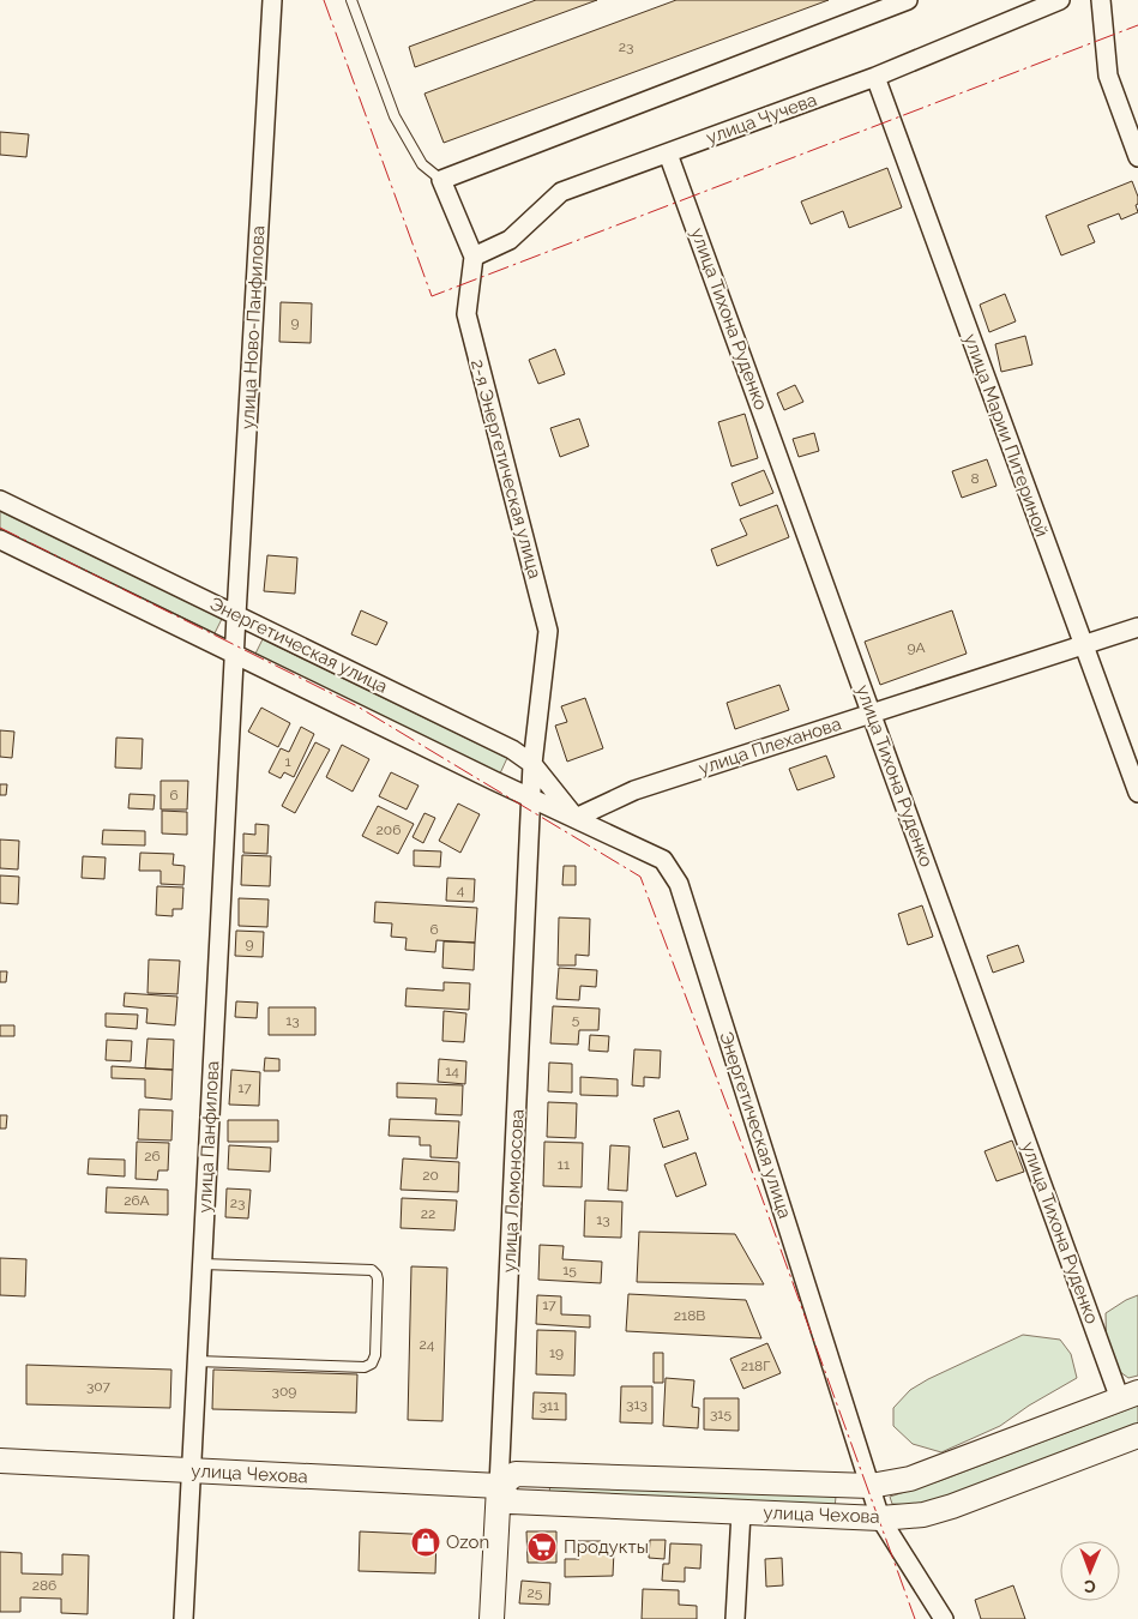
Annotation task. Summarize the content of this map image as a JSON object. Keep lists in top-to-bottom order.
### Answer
{
  "streets": {
    "main road": ["улица Ломоносова", "улица Чехова"],
    "street": [
      "улица Чучева",
      "улица Тихона Руденко",
      "улица Ново-Панфилова",
      "улица Марии Питериной",
      "2-я Энергетическая улица",
      "Энергетическая улица",
      "улица Плеханова",
      "улица Панфилова"
    ]
  },
  "crossings": [
    ["улица Чучева", "улица Тихона Руденко"],
    ["улица Чучева", "улица Марии Питериной"],
    ["улица Чучева", "2-я Энергетическая улица"],
    ["улица Тихона Руденко", "улица Плеханова"],
    ["улица Тихона Руденко", "улица Чехова"],
    ["улица Ново-Панфилова", "Энергетическая улица"],
    ["улица Ново-Панфилова", "улица Панфилова"],
    ["улица Марии Питериной", "улица Плеханова"],
    ["2-я Энергетическая улица", "Энергетическая улица"],
    ["2-я Энергетическая улица", "улица Ломоносова"],
    ["Энергетическая улица", "улица Плеханова"],
    ["Энергетическая улица", "улица Панфилова"],
    ["Энергетическая улица", "улица Ломоносова"],
    ["Энергетическая улица", "улица Чехова"],
    ["улица Панфилова", "улица Чехова"],
    ["улица Ломоносова", "улица Чехова"]
  ],
  "places": {
    "shop": ["Ozon"],
    "supermarket": ["Продукты"]
  },
  "house_numbers": [
    "23",
    "9",
    "8",
    "9А",
    "1",
    "6",
    "206",
    "4",
    "6",
    "9",
    "5",
    "13",
    "14",
    "17",
    "26",
    "11",
    "20",
    "26А",
    "23",
    "22",
    "13",
    "15",
    "17",
    "218В",
    "24",
    "19",
    "218Г",
    "307",
    "309",
    "313",
    "311",
    "315",
    "286",
    "25"
  ],
  "north": "bottom"
}
